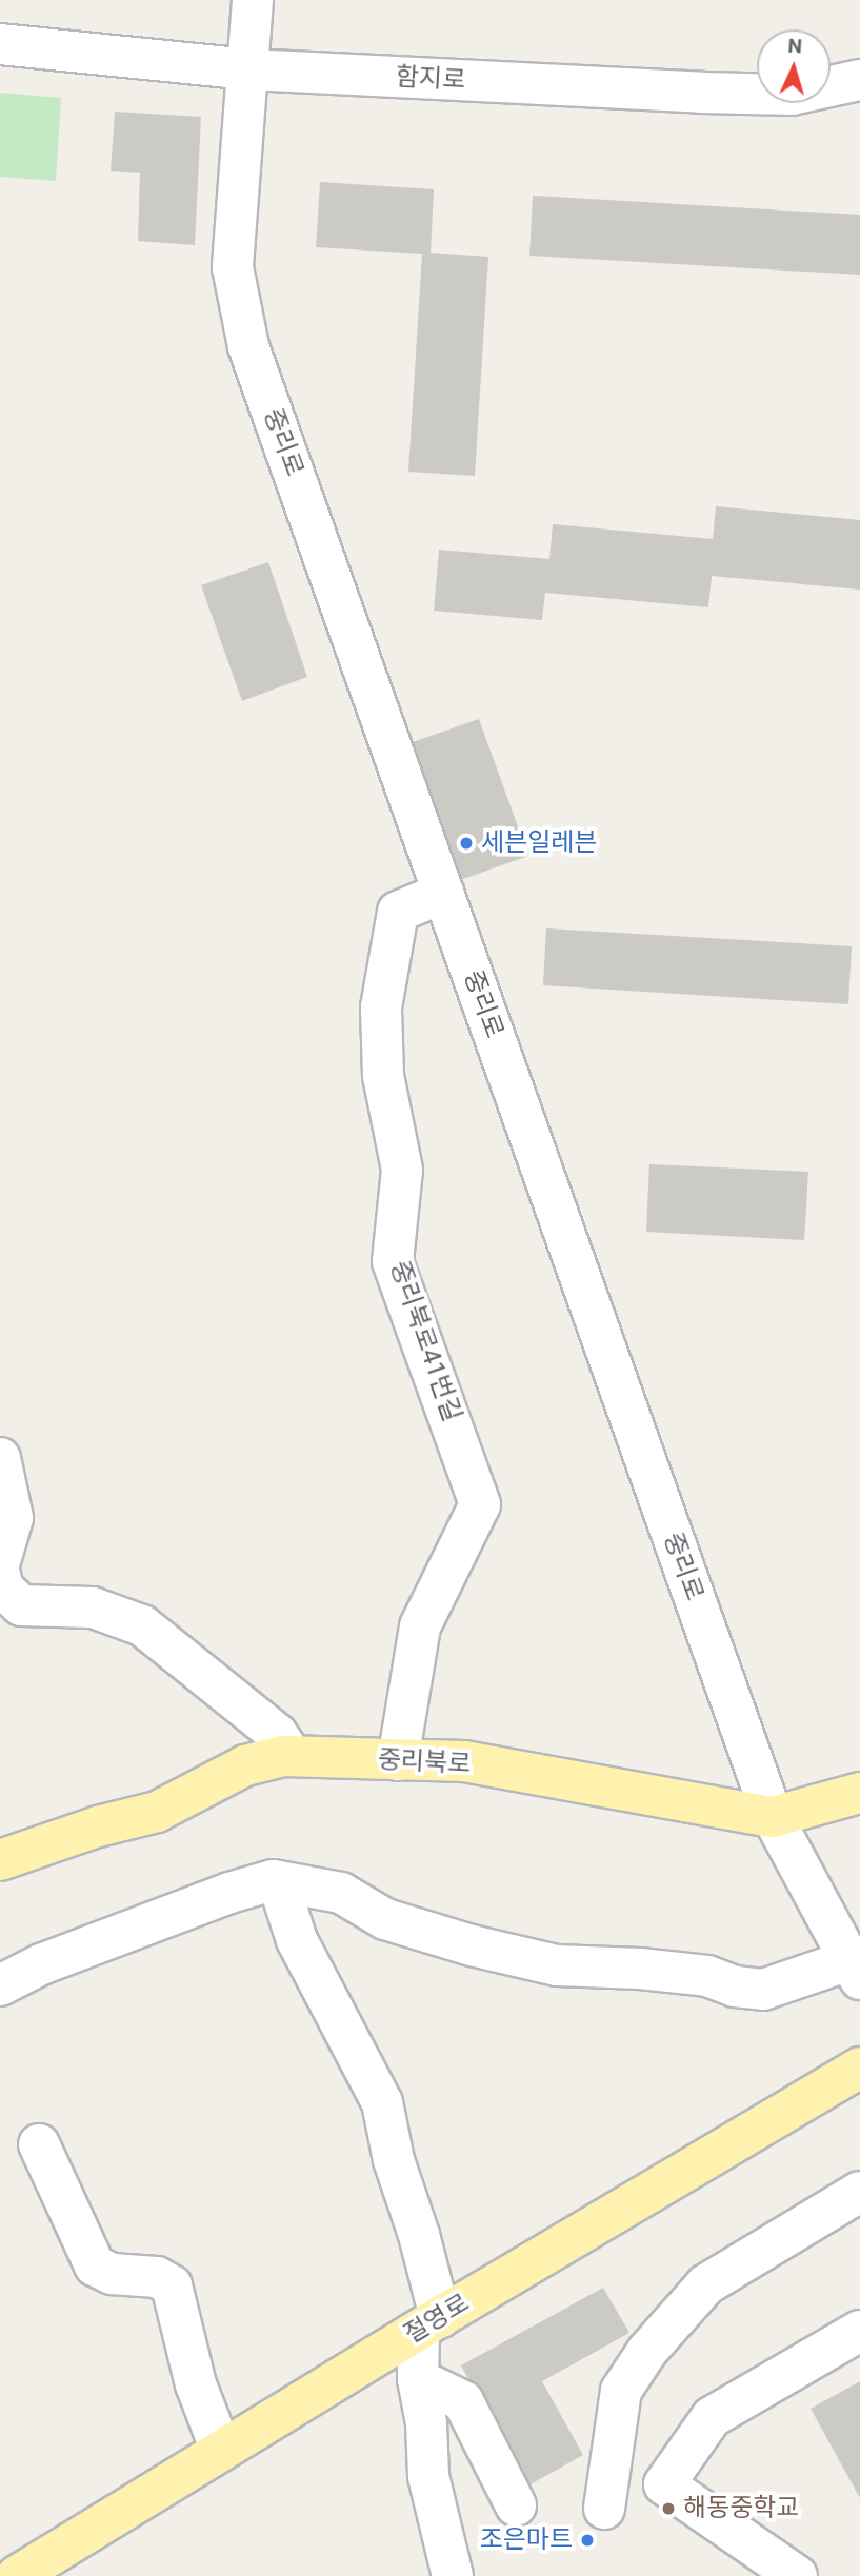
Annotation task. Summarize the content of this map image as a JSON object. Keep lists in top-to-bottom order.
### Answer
{
  "streets": {
    "main road": ["중리북로", "절영로"],
    "street": ["함지로", "중리로", "중리북로41번길"]
  },
  "crossings": [
    ["함지로", "중리로"],
    ["중리로", "중리북로41번길"],
    ["중리로", "중리북로"],
    ["중리북로41번길", "중리북로"]
  ],
  "places": ["세븐일레븐", "해동중학교", "조은마트"],
  "north": "top"
}
